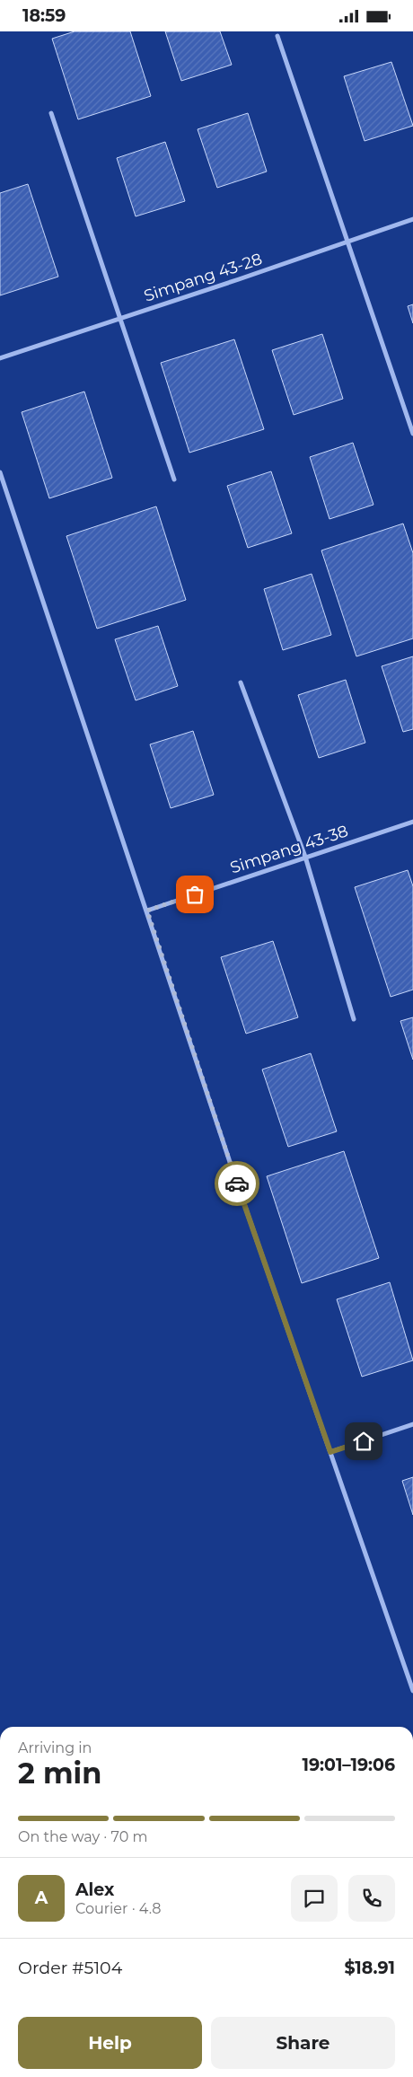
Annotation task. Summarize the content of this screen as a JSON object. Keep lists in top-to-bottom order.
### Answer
{
  "streets": {
    "street": ["Simpang 43-28", "Simpang 43-38"]
  },
  "page": {
    "status": "18:59",
    "heading": ["2 min", "Arriving in", "19:01–19:06"],
    "panel": [
      "Alex",
      "Courier · 4.8",
      "Order #5104",
      "$18.91"
    ],
    "bar": "On the way · 70 m",
    "round": "A",
    "buttons": ["Help", "Share"]
  }
}
